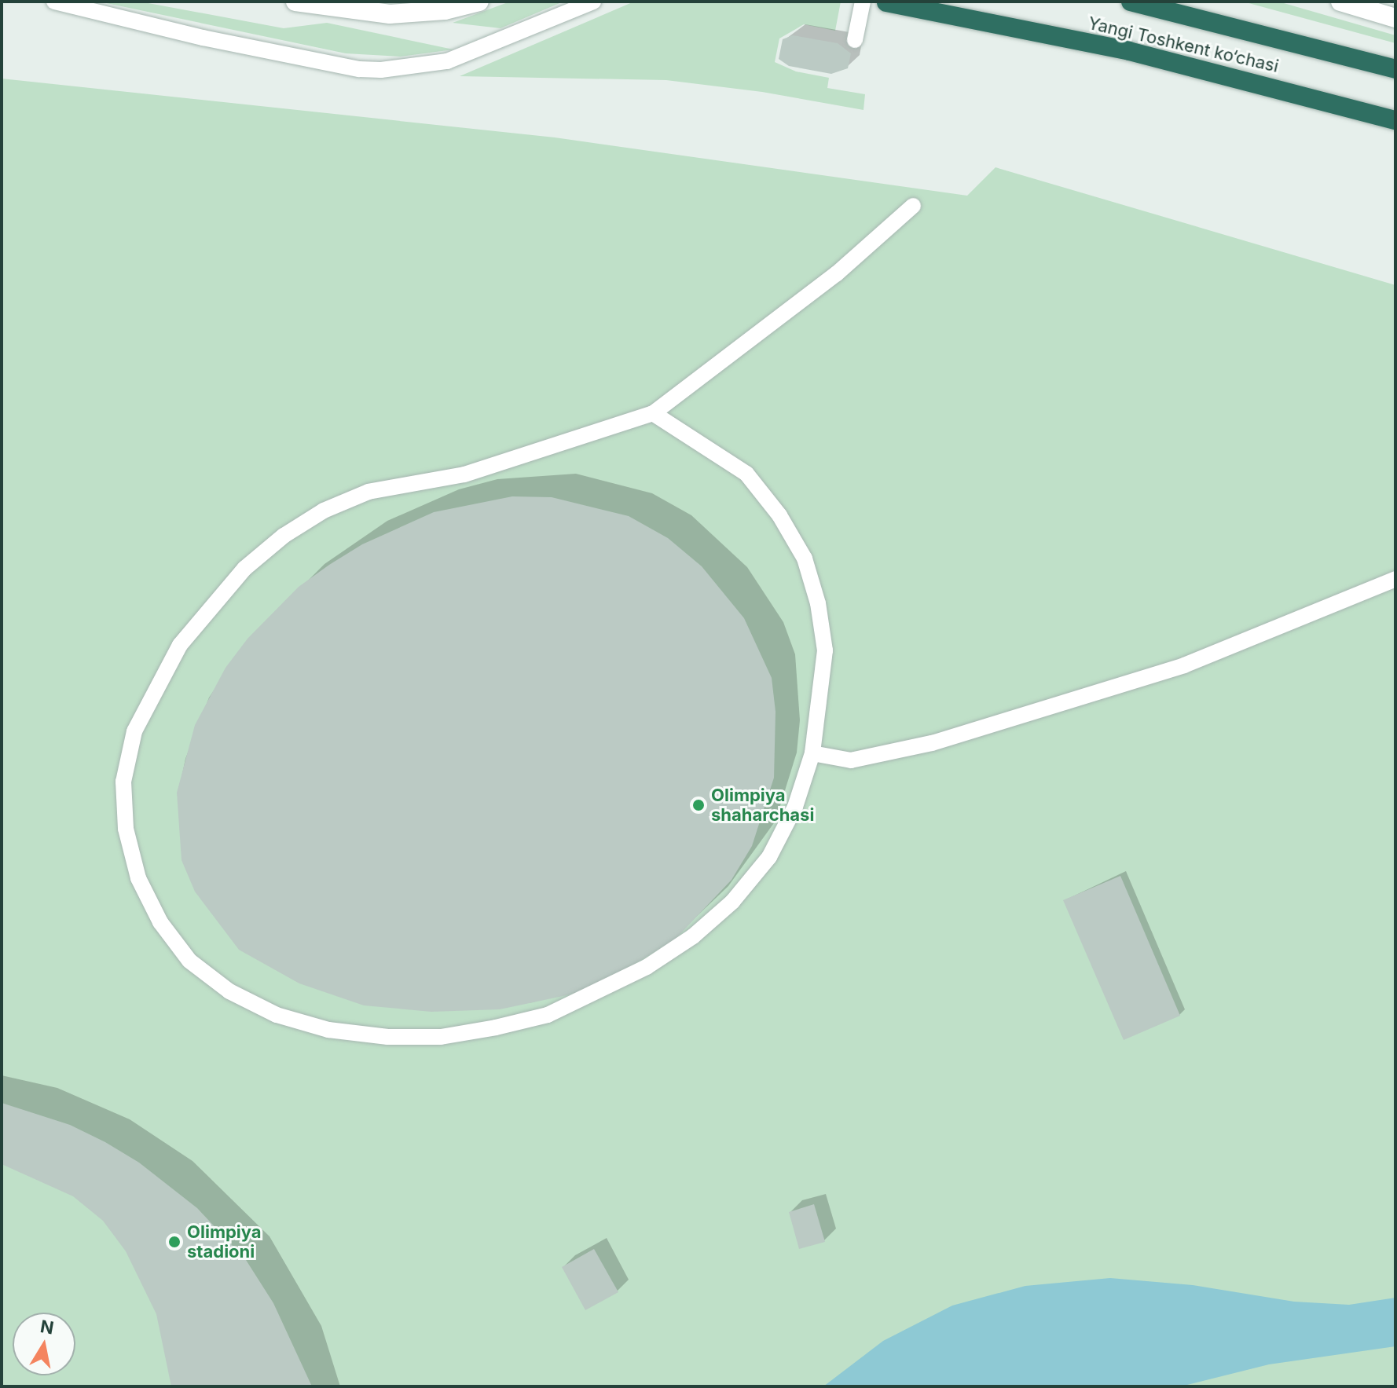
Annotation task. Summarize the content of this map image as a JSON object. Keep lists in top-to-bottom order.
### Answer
{
  "streets": {
    "highway": ["Yangi Toshkent ko‘chasi"]
  },
  "places": ["Olimpiya shaharchasi", "Olimpiya stadioni"],
  "north": "top"
}
